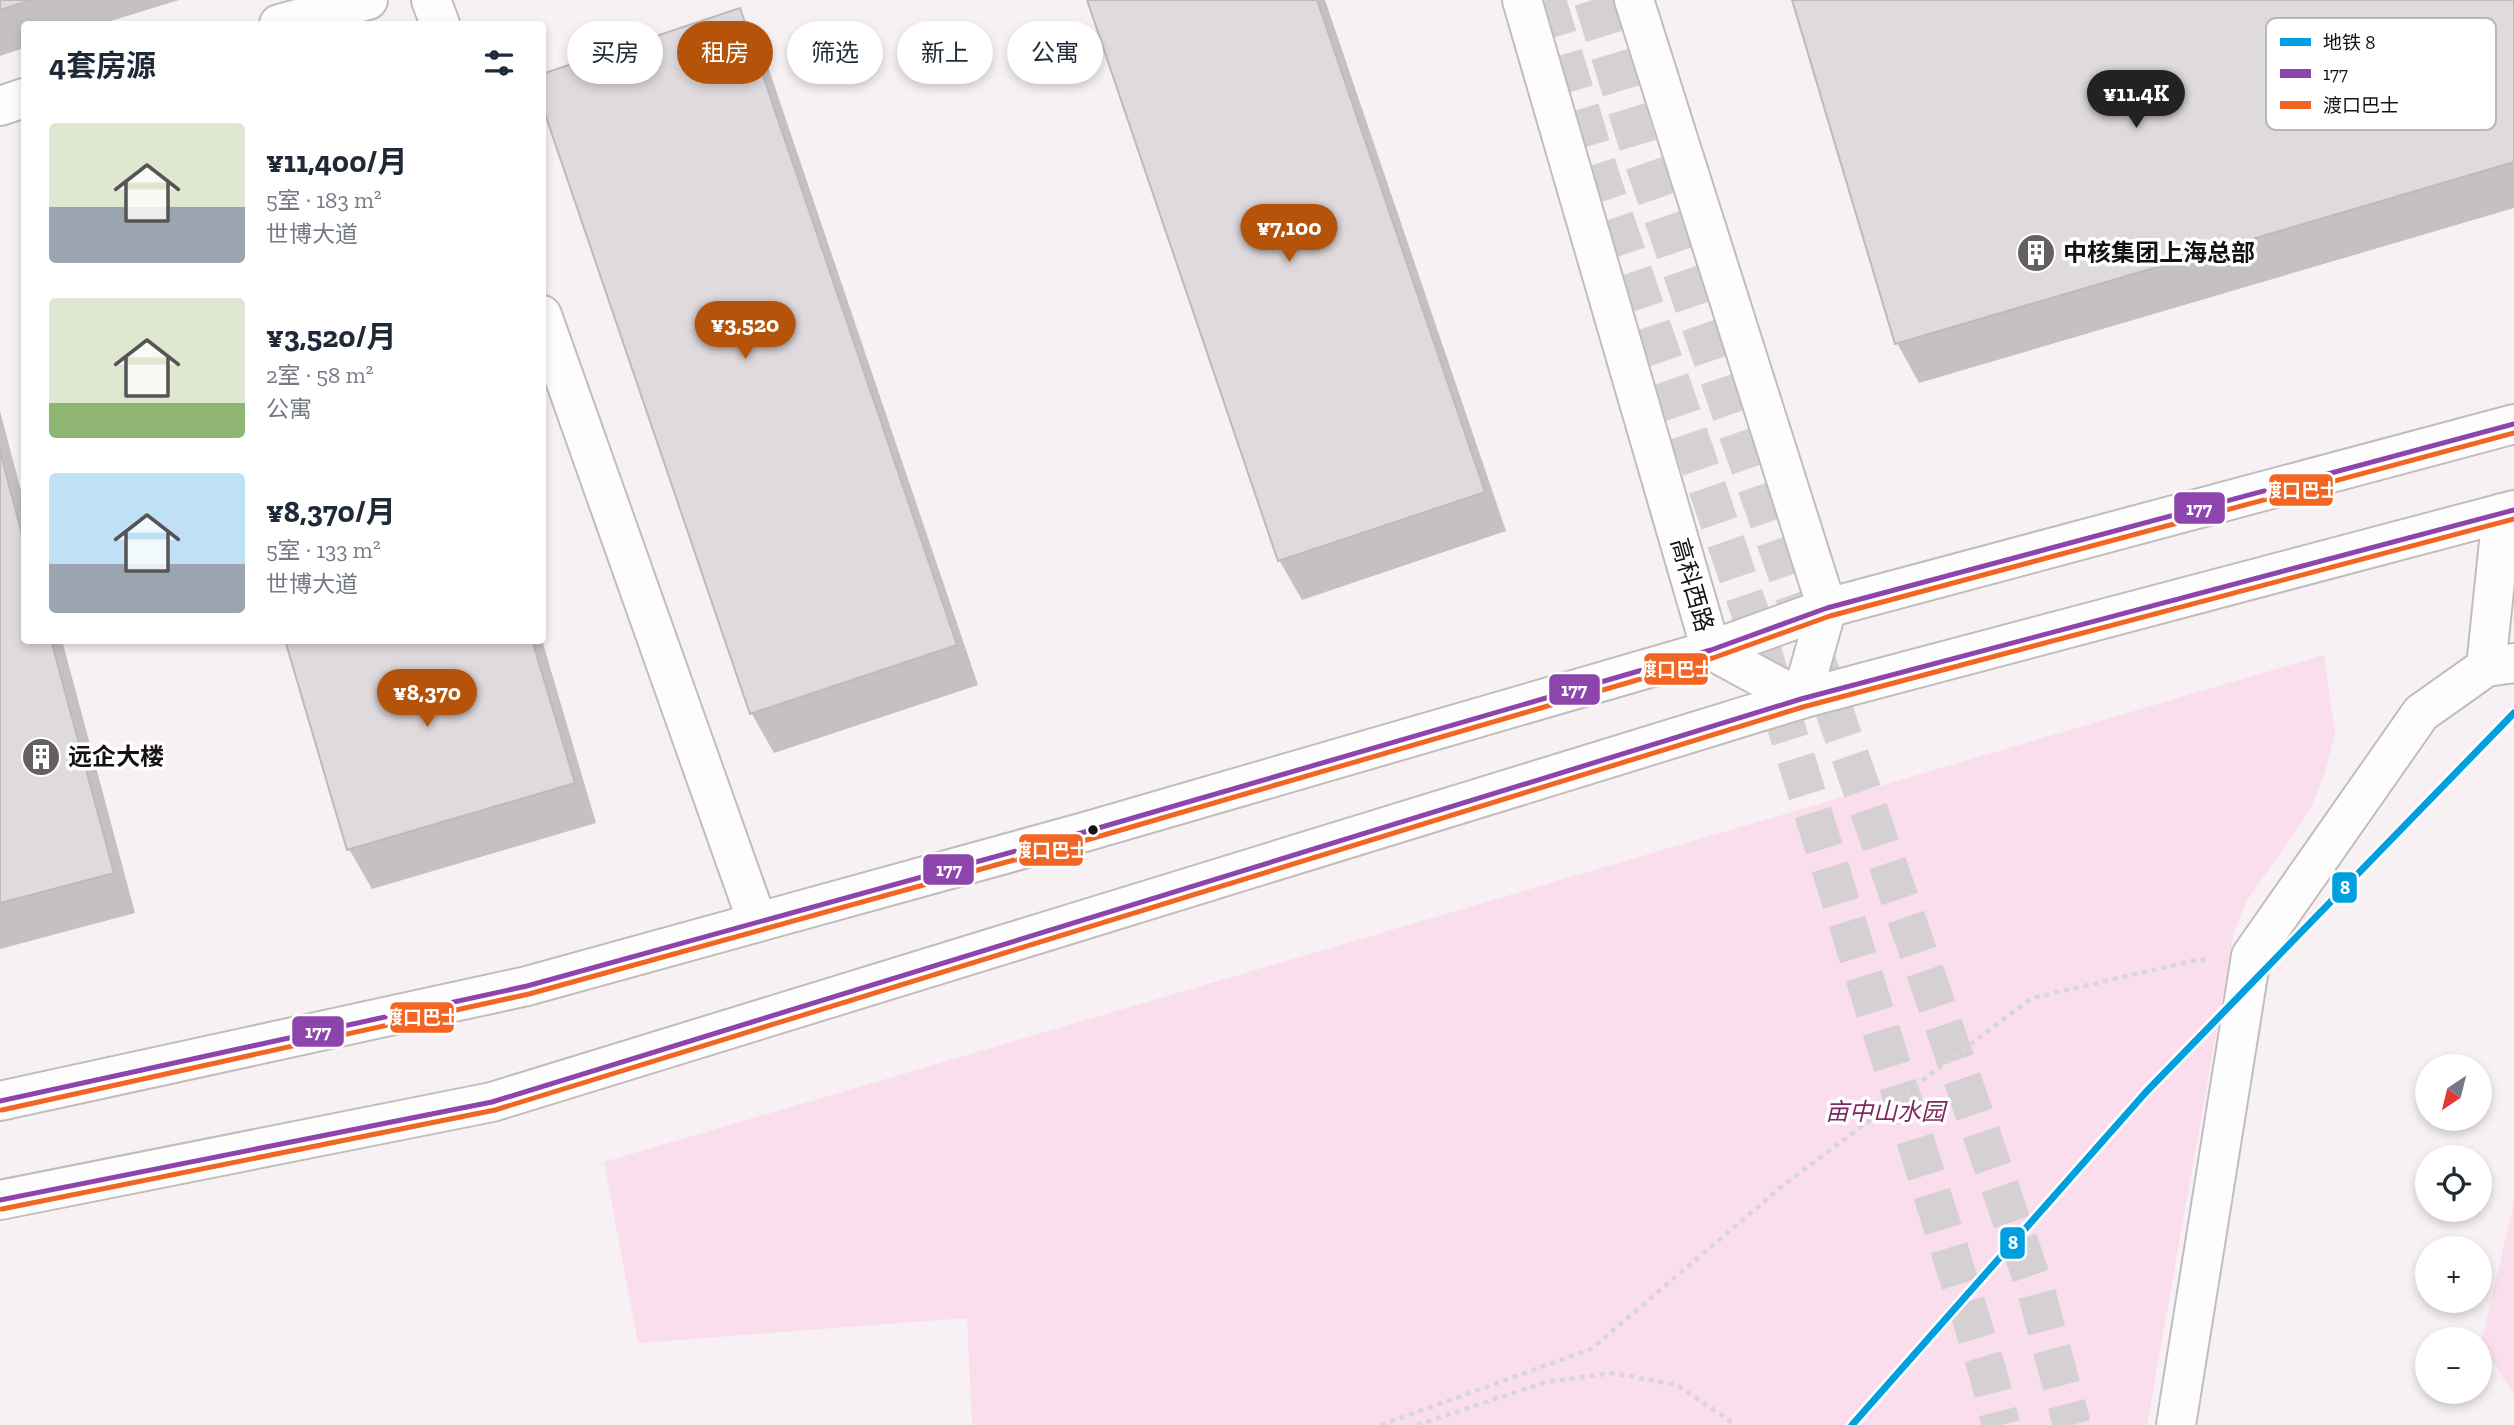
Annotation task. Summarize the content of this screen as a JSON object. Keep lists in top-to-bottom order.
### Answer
{
  "streets": {
    "main road": ["高科西路"]
  },
  "parks": ["亩中山水园"],
  "places": {
    "building": ["中核集团上海总部", "远企大楼"]
  },
  "lines": ["transit line 177", "transit line 渡口巴士", "metro line 8"],
  "legend": ["地铁 8", "177", "渡口巴士"],
  "north": "bottom left",
  "page": {
    "chip": [
      "买房",
      "租房",
      "筛选",
      "新上",
      "公寓"
    ],
    "heading": "4套房源",
    "price": [
      "¥11.4K",
      "¥7,100",
      "¥3,520",
      "¥8,370"
    ],
    "list": [
      {
        "name": "¥11,400/月",
        "note": "5室 · 183 m² · 世博大道"
      },
      {
        "name": "¥3,520/月",
        "note": "2室 · 58 m² · 公寓"
      },
      {
        "name": "¥8,370/月",
        "note": "5室 · 133 m² · 世博大道"
      }
    ],
    "map_buttons": ["+", "−"]
  }
}
